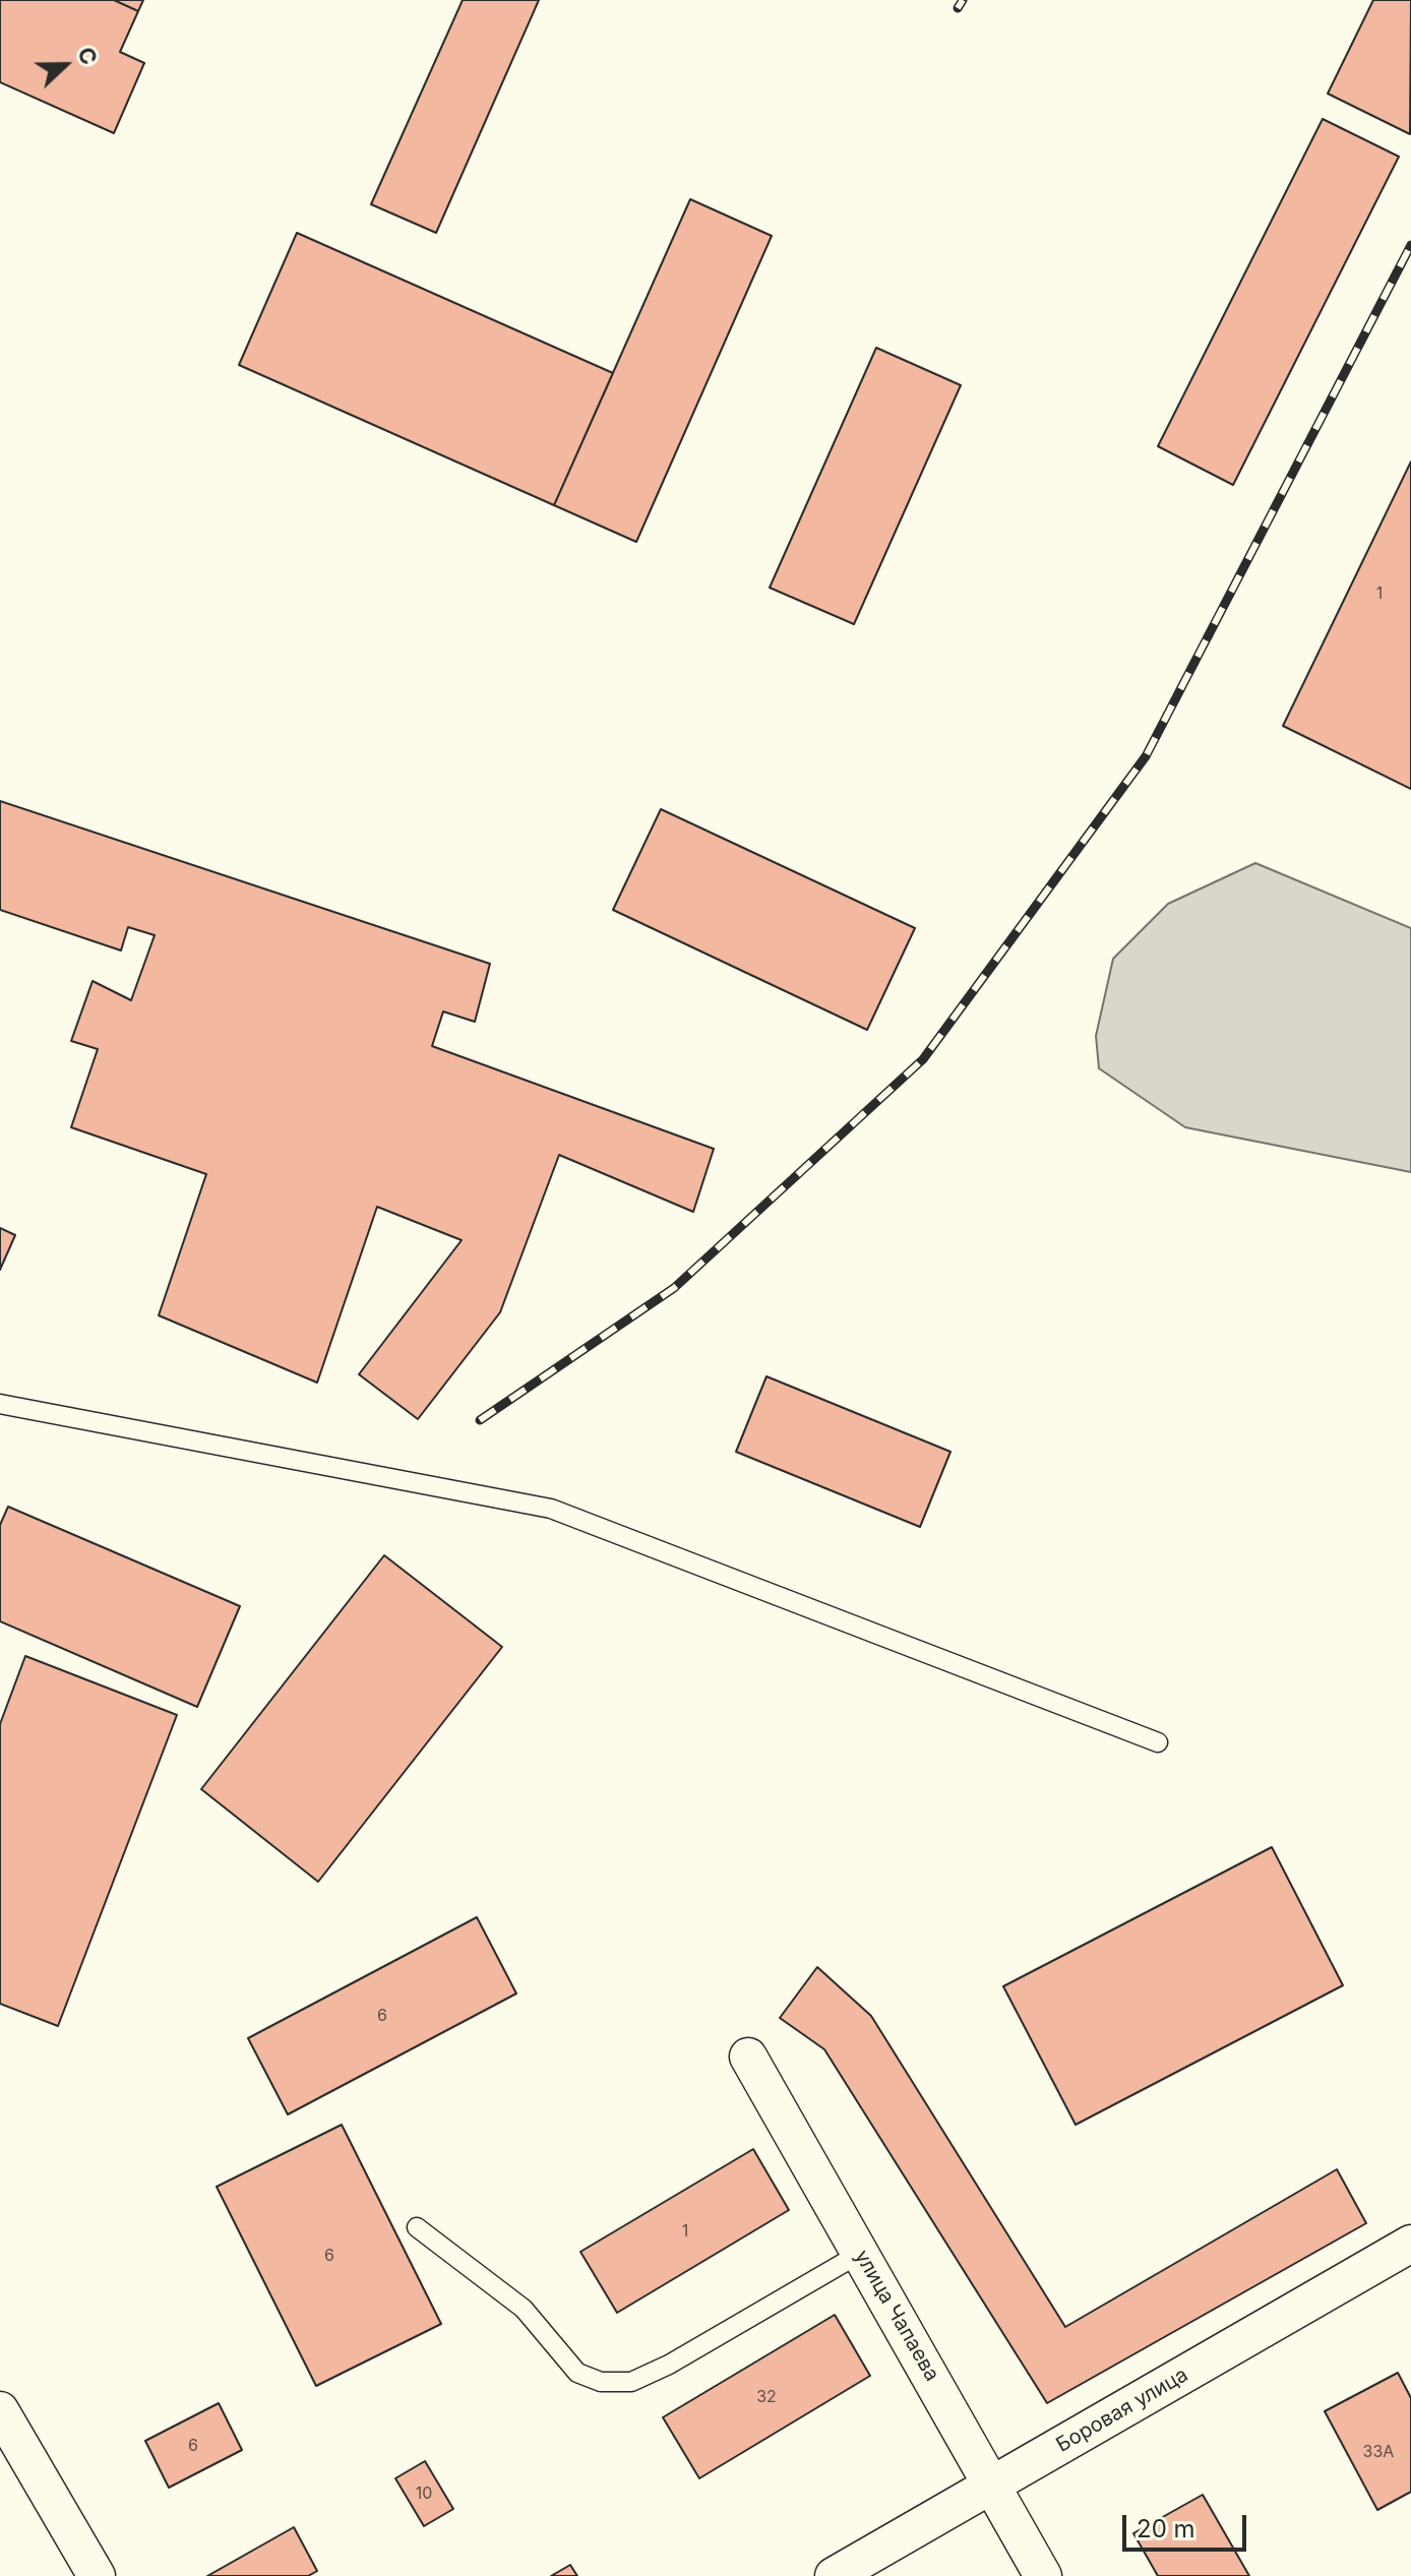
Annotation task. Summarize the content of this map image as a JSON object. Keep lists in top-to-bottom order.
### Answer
{
  "streets": {
    "street": ["улица Чапаева", "Боровая улица"]
  },
  "crossings": [
    ["улица Чапаева", "Боровая улица"]
  ],
  "house_numbers": [
    "1",
    "6",
    "1",
    "6",
    "32",
    "6",
    "33А",
    "10"
  ],
  "scale_bar": "20 m",
  "north": "right"
}
